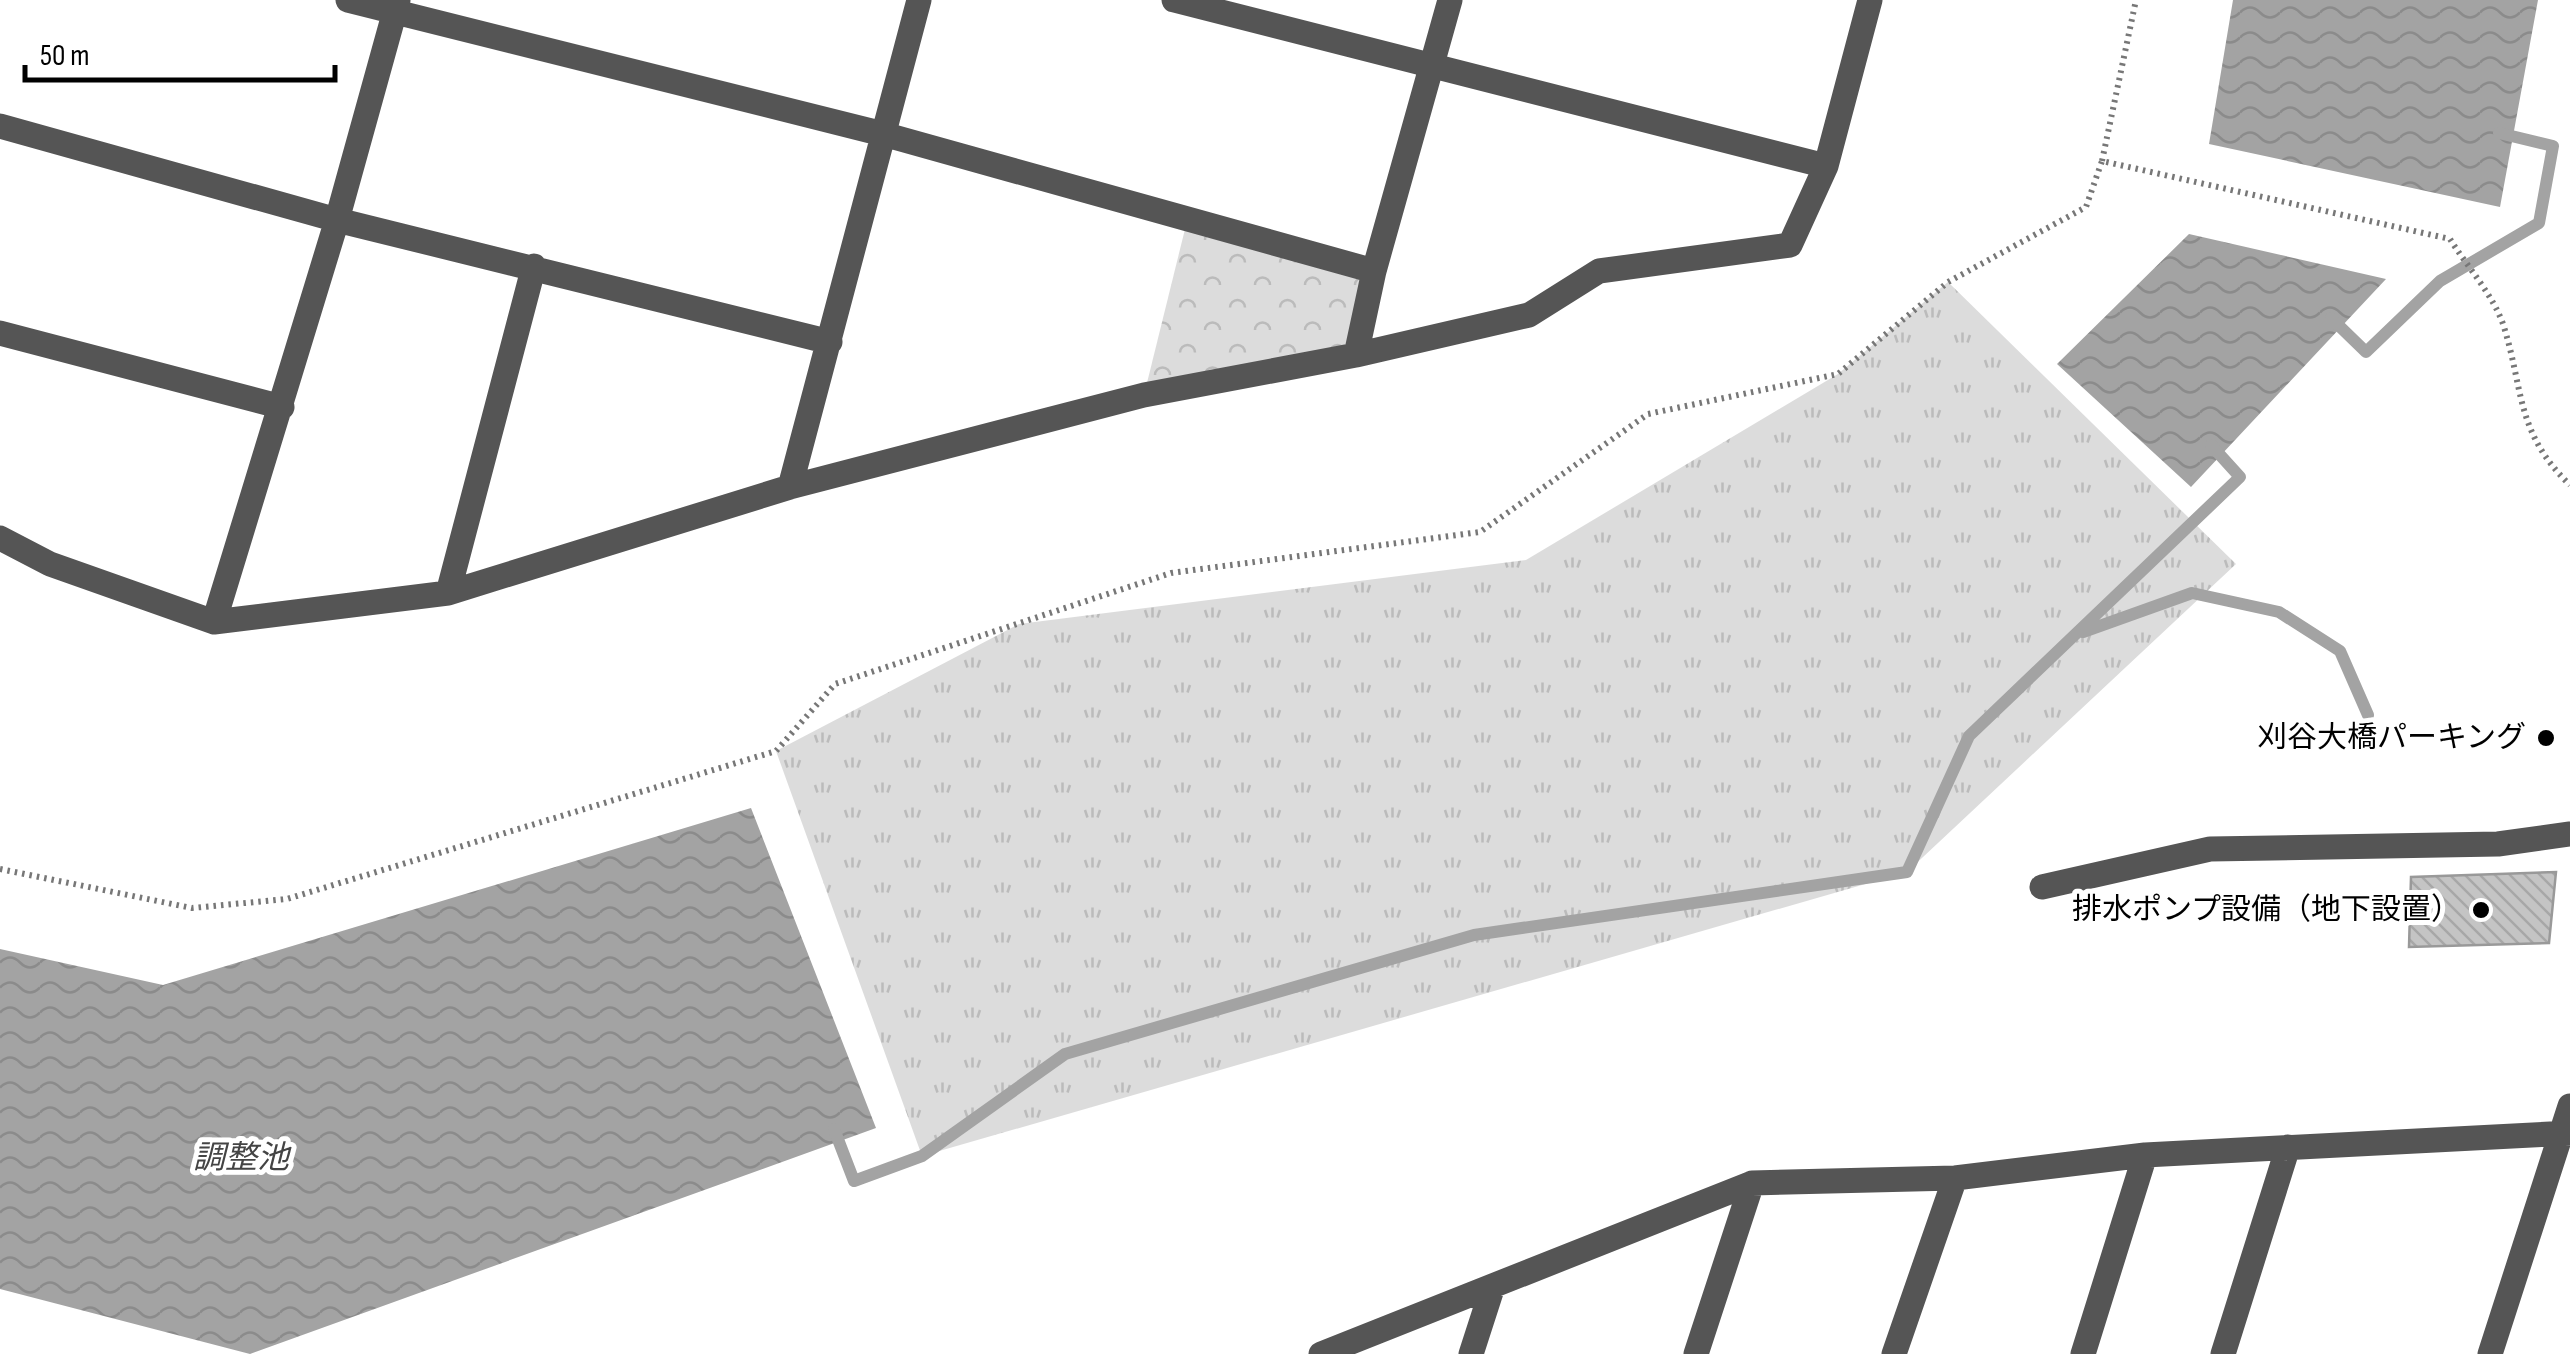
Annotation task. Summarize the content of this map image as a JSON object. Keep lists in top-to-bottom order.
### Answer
{
  "water": ["調整池"],
  "places": ["刈谷大橋パーキング", "排水ポンプ設備（地下設置）"],
  "scale_bar": "50 m"
}
